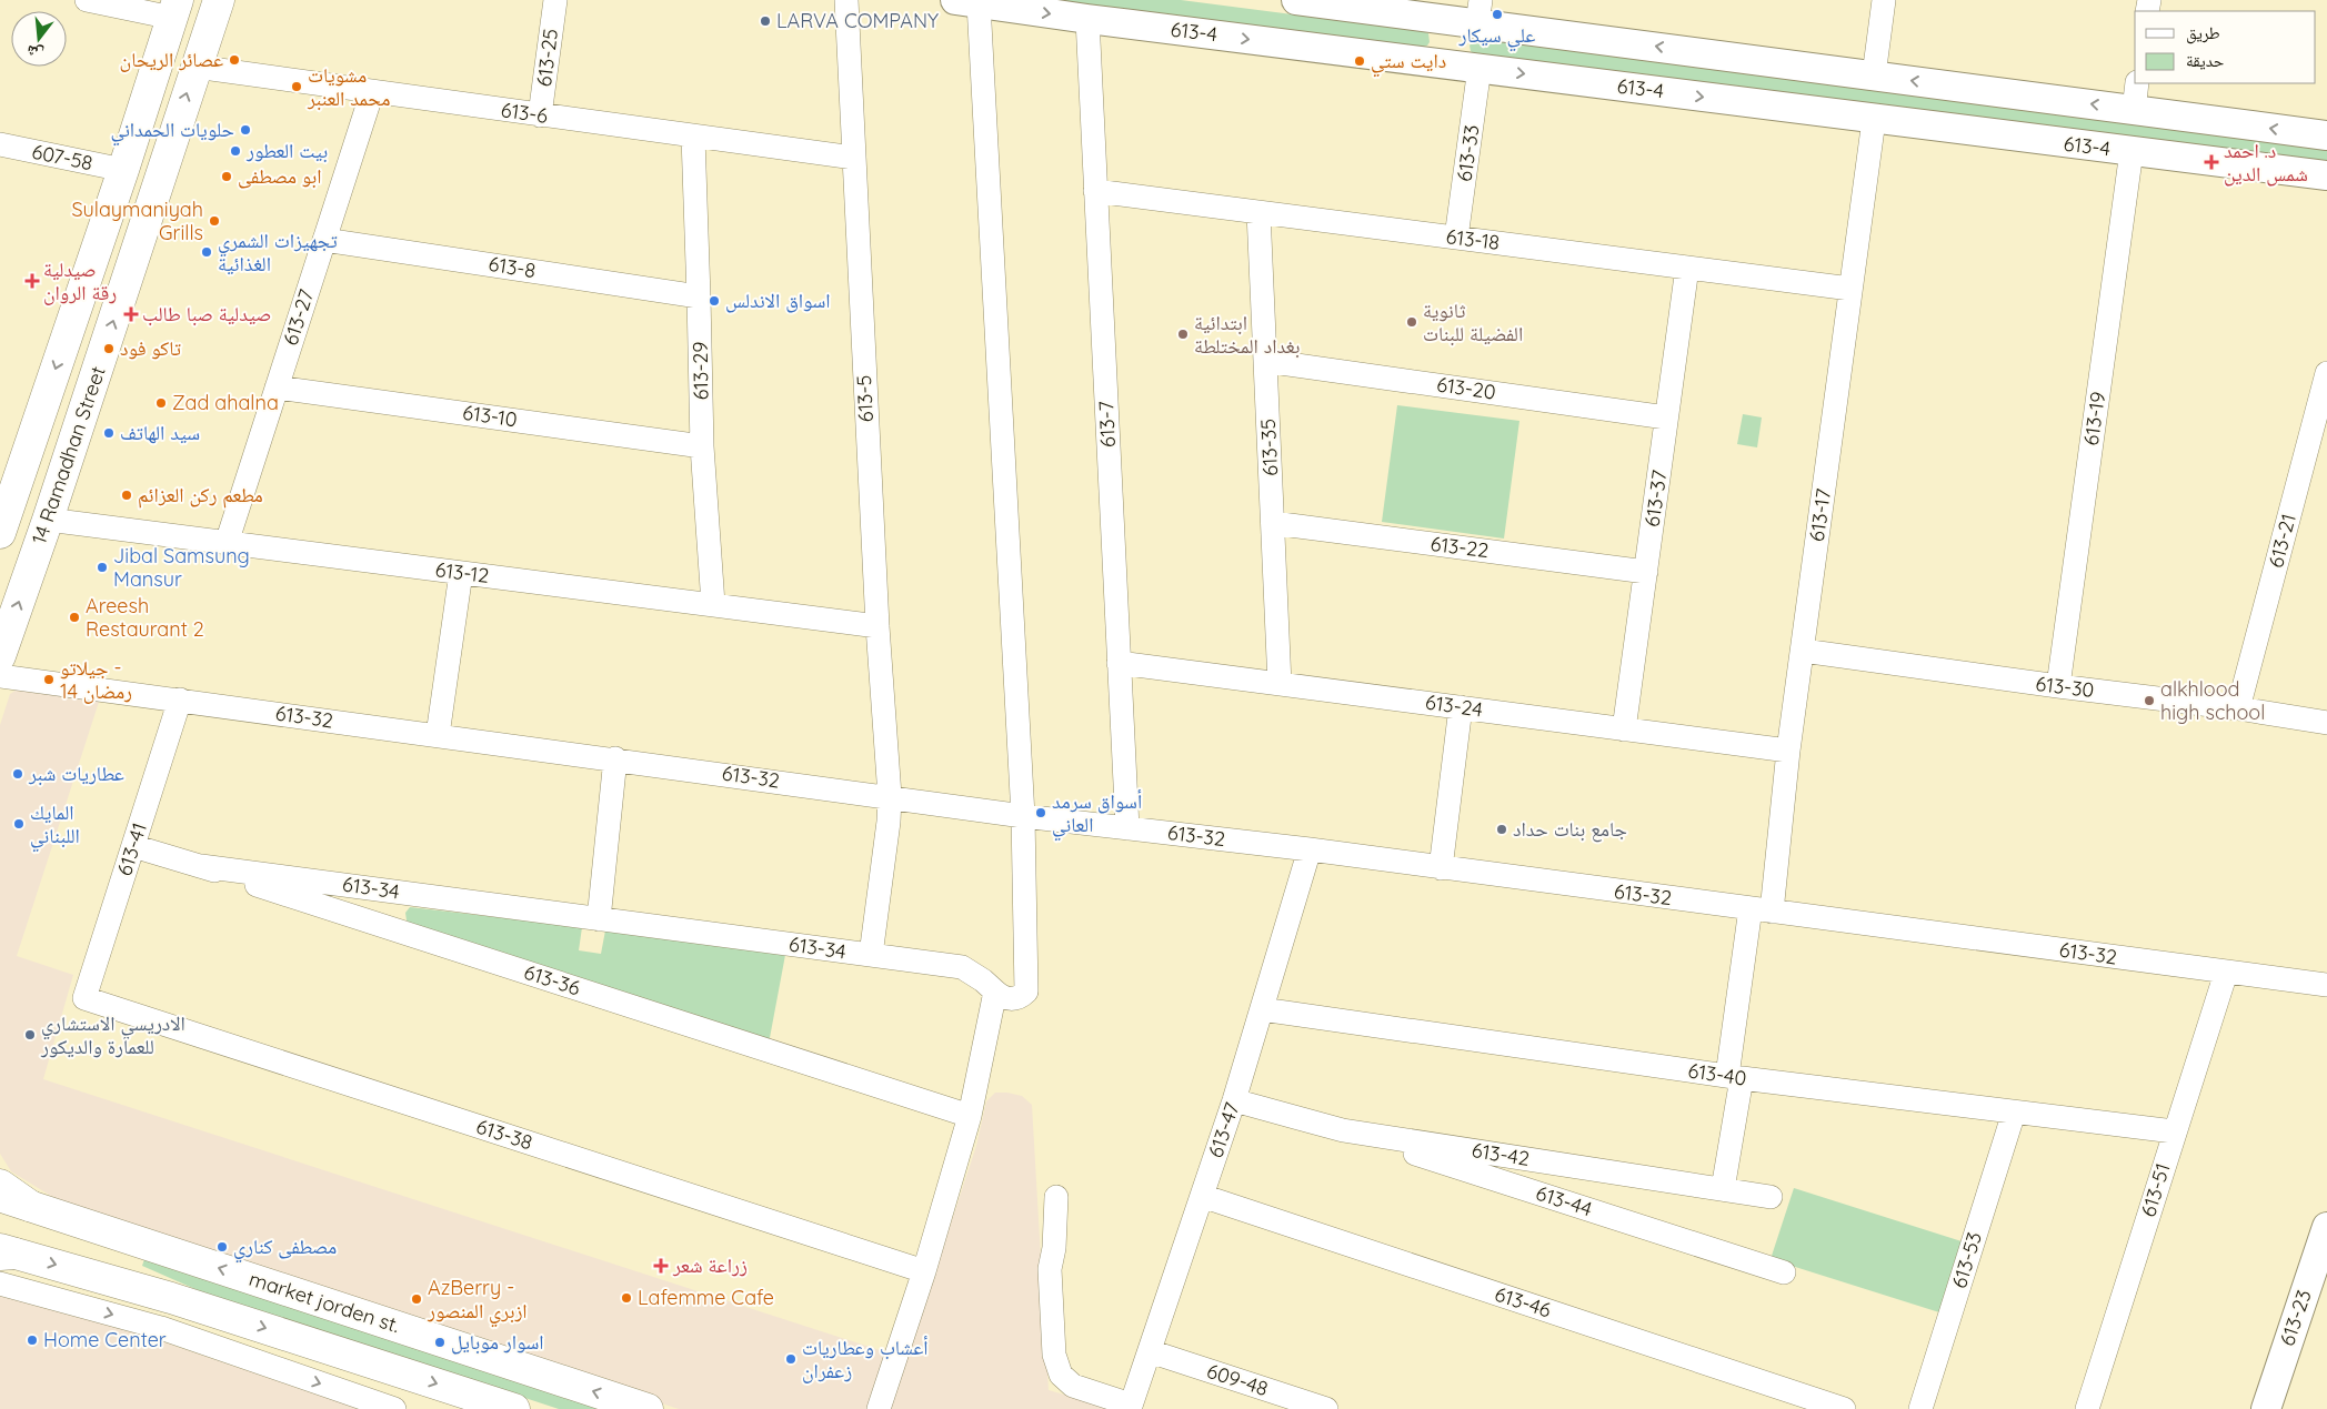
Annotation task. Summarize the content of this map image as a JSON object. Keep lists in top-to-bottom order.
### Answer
{
  "streets": {
    "main road": ["14 Ramadhan Street", "market jorden st."],
    "street": [
      "613-4",
      "613-25",
      "613-6",
      "613-33",
      "607-58",
      "613-18",
      "613-8",
      "613-27",
      "613-29",
      "613-20",
      "613-5",
      "613-10",
      "613-19",
      "613-7",
      "613-35",
      "613-37",
      "613-17",
      "613-21",
      "613-22",
      "613-12",
      "613-30",
      "613-24",
      "613-32",
      "613-41",
      "613-34",
      "613-36",
      "613-40",
      "613-47",
      "613-38",
      "613-42",
      "613-51",
      "613-44",
      "613-53",
      "613-46",
      "613-23",
      "609-48"
    ]
  },
  "crossings": [
    ["613-4", "613-33"],
    ["613-4", "613-19"],
    ["613-4", "613-7"],
    ["613-4", "613-17"],
    ["613-25", "613-6"],
    ["613-6", "613-27"],
    ["613-6", "613-29"],
    ["613-6", "613-5"],
    ["613-6", "14 Ramadhan Street"],
    ["613-33", "613-18"],
    ["607-58", "14 Ramadhan Street"],
    ["613-18", "613-7"],
    ["613-18", "613-35"],
    ["613-18", "613-37"],
    ["613-18", "613-17"],
    ["613-8", "613-27"],
    ["613-8", "613-29"],
    ["613-27", "613-10"],
    ["613-27", "613-12"],
    ["613-29", "613-10"],
    ["613-29", "613-12"],
    ["613-20", "613-35"],
    ["613-20", "613-37"],
    ["613-5", "613-12"],
    ["613-5", "613-32"],
    ["613-5", "613-34"],
    ["613-19", "613-30"],
    ["613-7", "613-24"],
    ["613-7", "613-32"],
    ["613-35", "613-22"],
    ["613-35", "613-24"],
    ["14 Ramadhan Street", "613-12"],
    ["613-37", "613-22"],
    ["613-37", "613-24"],
    ["613-17", "613-30"],
    ["613-17", "613-24"],
    ["613-17", "613-32"],
    ["613-17", "613-40"],
    ["613-17", "613-42"],
    ["613-21", "613-30"],
    ["613-32", "613-41"],
    ["613-32", "613-47"],
    ["613-32", "613-51"],
    ["613-41", "613-36"],
    ["613-41", "613-38"],
    ["613-34", "613-36"],
    ["613-40", "613-47"],
    ["613-40", "613-51"],
    ["613-40", "613-53"],
    ["613-47", "613-42"],
    ["613-47", "613-46"],
    ["613-47", "609-48"],
    ["613-42", "613-44"]
  ],
  "places": {
    "other": [
      "علي سيكار",
      "LARVA COMPANY",
      "عصائر الريحان",
      "دايت ستي",
      "مشويات محمد العنبر",
      "حلويات الحمداني",
      "بيت العطور",
      "ابو مصطفى",
      "Sulaymaniyah Grills",
      "تجهيزات الشمري الغذائية",
      "اسواق الاندلس",
      "ثانوية الفضيلة للبنات",
      "ابتدائية بغداد المختلطة",
      "تاكو فود",
      "Zad ahalna",
      "سيد الهاتف",
      "مطعم ركن العزائم",
      "Jibal Samsung Mansur",
      "Areesh Restaurant 2",
      "جيلاتو - 14 رمضان",
      "alkhlood high school",
      "عطاريات شبر",
      "أسواق سرمد العاني",
      "المايك اللبناني",
      "جامع بنات حداد",
      "الادريسي الاستشاري للعمارة والديكور",
      "مصطفى كناري",
      "Lafemme Cafe",
      "AzBerry - ازبري المنصور",
      "Home Center",
      "اسوار موبايل",
      "أعشاب وعطاريات زعفران"
    ],
    "health": [
      "د. احمد شمس الدين",
      "صيدلية رقة الروان",
      "صيدلية صبا طالب",
      "زراعة شعر"
    ]
  },
  "legend": ["طريق", "حديقة"],
  "north": "bottom"
}
